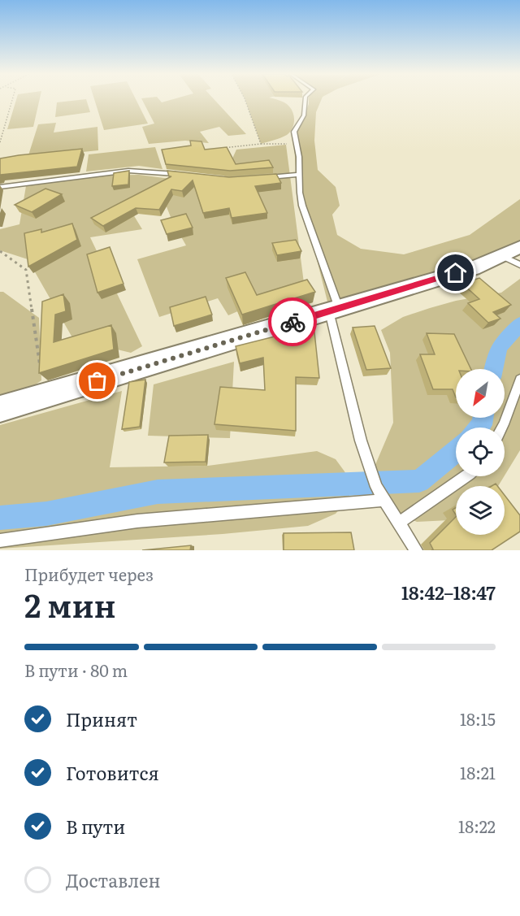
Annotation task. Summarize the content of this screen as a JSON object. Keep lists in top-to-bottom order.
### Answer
{
  "north": "bottom left",
  "page": {
    "heading": ["2 мин", "Прибудет через", "18:42–18:47"],
    "bar": "В пути · 80 m",
    "list": [
      ["Принят", "18:15"],
      ["Готовится", "18:21"],
      ["В пути", "18:22"],
      "Доставлен"
    ]
  }
}
